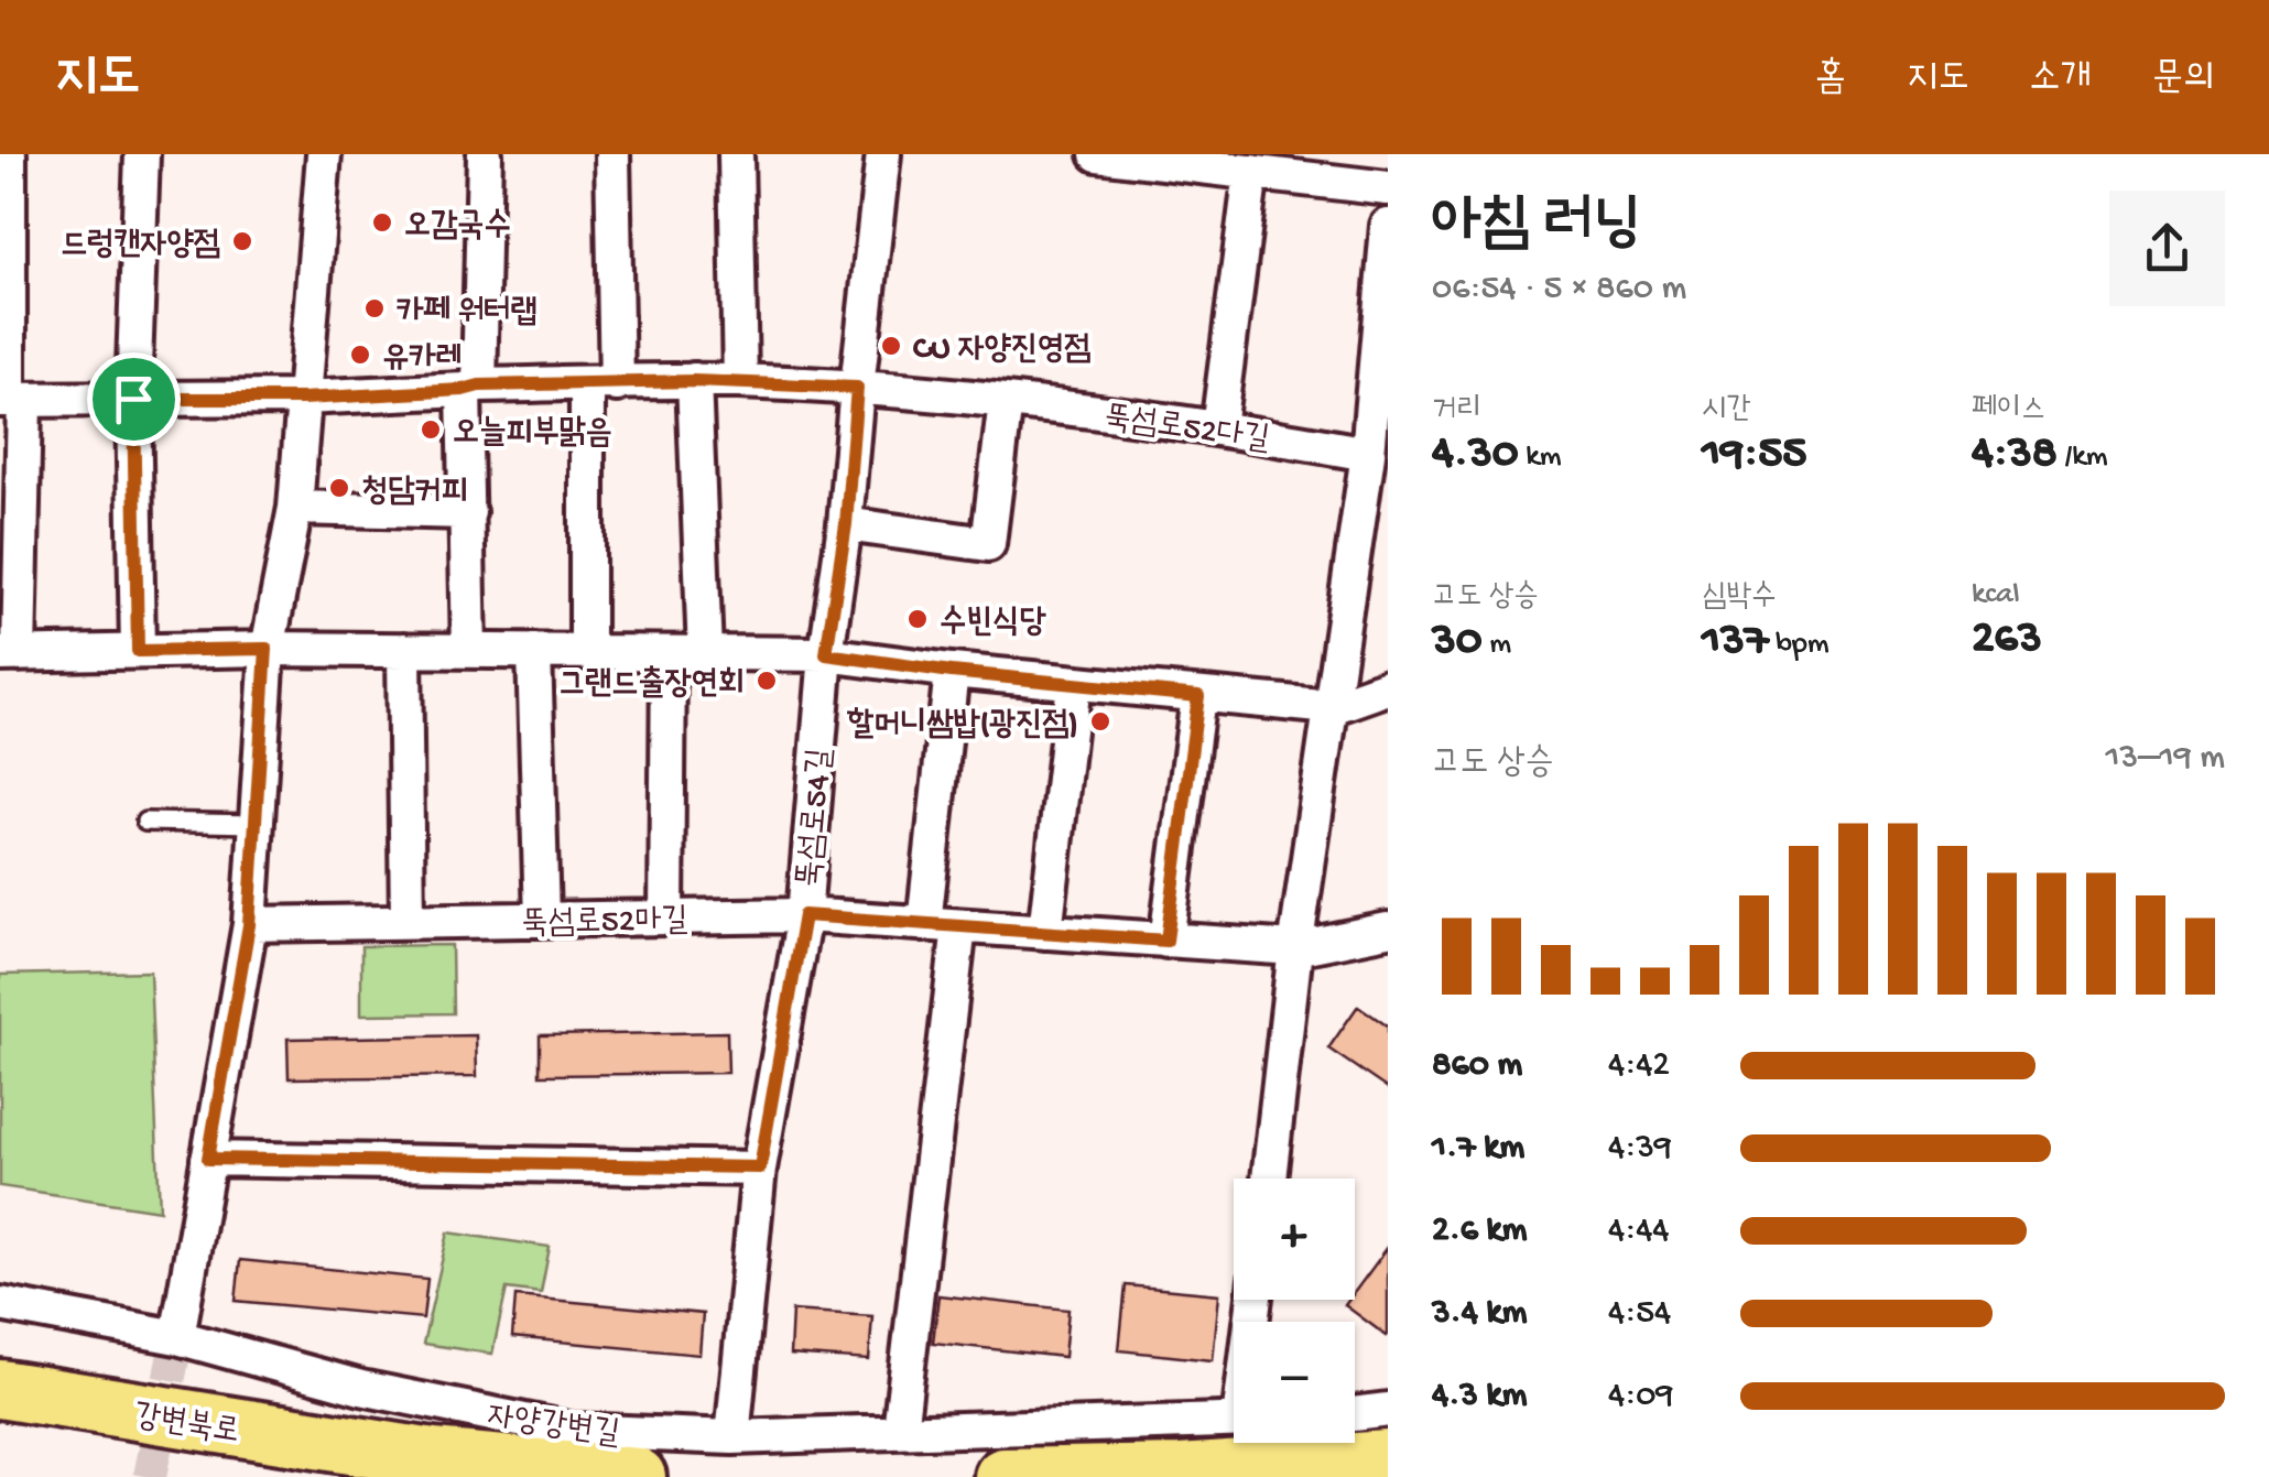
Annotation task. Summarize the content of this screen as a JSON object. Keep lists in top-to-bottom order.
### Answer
{
  "streets": {
    "highway": ["강변북로"],
    "street": [
      "뚝섬로52다길",
      "뚝섬로54길",
      "뚝섬로52마길",
      "자양강변길"
    ]
  },
  "crossings": [
    ["뚝섬로52다길", "뚝섬로54길"],
    ["뚝섬로54길", "뚝섬로52마길"],
    ["뚝섬로54길", "자양강변길"]
  ],
  "places": [
    "오감국수",
    "드렁캔자양점",
    "카페 워터랩",
    "CU 자양진영점",
    "유카레",
    "오늘피부맑음",
    "청담커피",
    "수빈식당",
    "그랜드출장연회",
    "할머니쌈밥(광진점)"
  ],
  "page": {
    "header": "지도",
    "nav": [
      "홈",
      "지도",
      "소개",
      "문의"
    ],
    "heading": ["아침 러닝", "06:54 · 5 × 860 m"],
    "stats": [
      ["거리", "4.30 km"],
      ["시간", "19:55"],
      ["페이스", "4:38 /km"],
      ["고도 상승", "30 m"],
      ["심박수", "137 bpm"],
      ["kcal", "263"]
    ],
    "chart": ["고도 상승", "13–19 m"],
    "list": [
      {
        "name": "860 m",
        "note": "4:42"
      },
      {
        "name": "1.7 km",
        "note": "4:39"
      },
      {
        "name": "2.6 km",
        "note": "4:44"
      },
      {
        "name": "3.4 km",
        "note": "4:54"
      },
      {
        "name": "4.3 km",
        "note": "4:09"
      }
    ],
    "map_buttons": ["+", "−"]
  }
}
